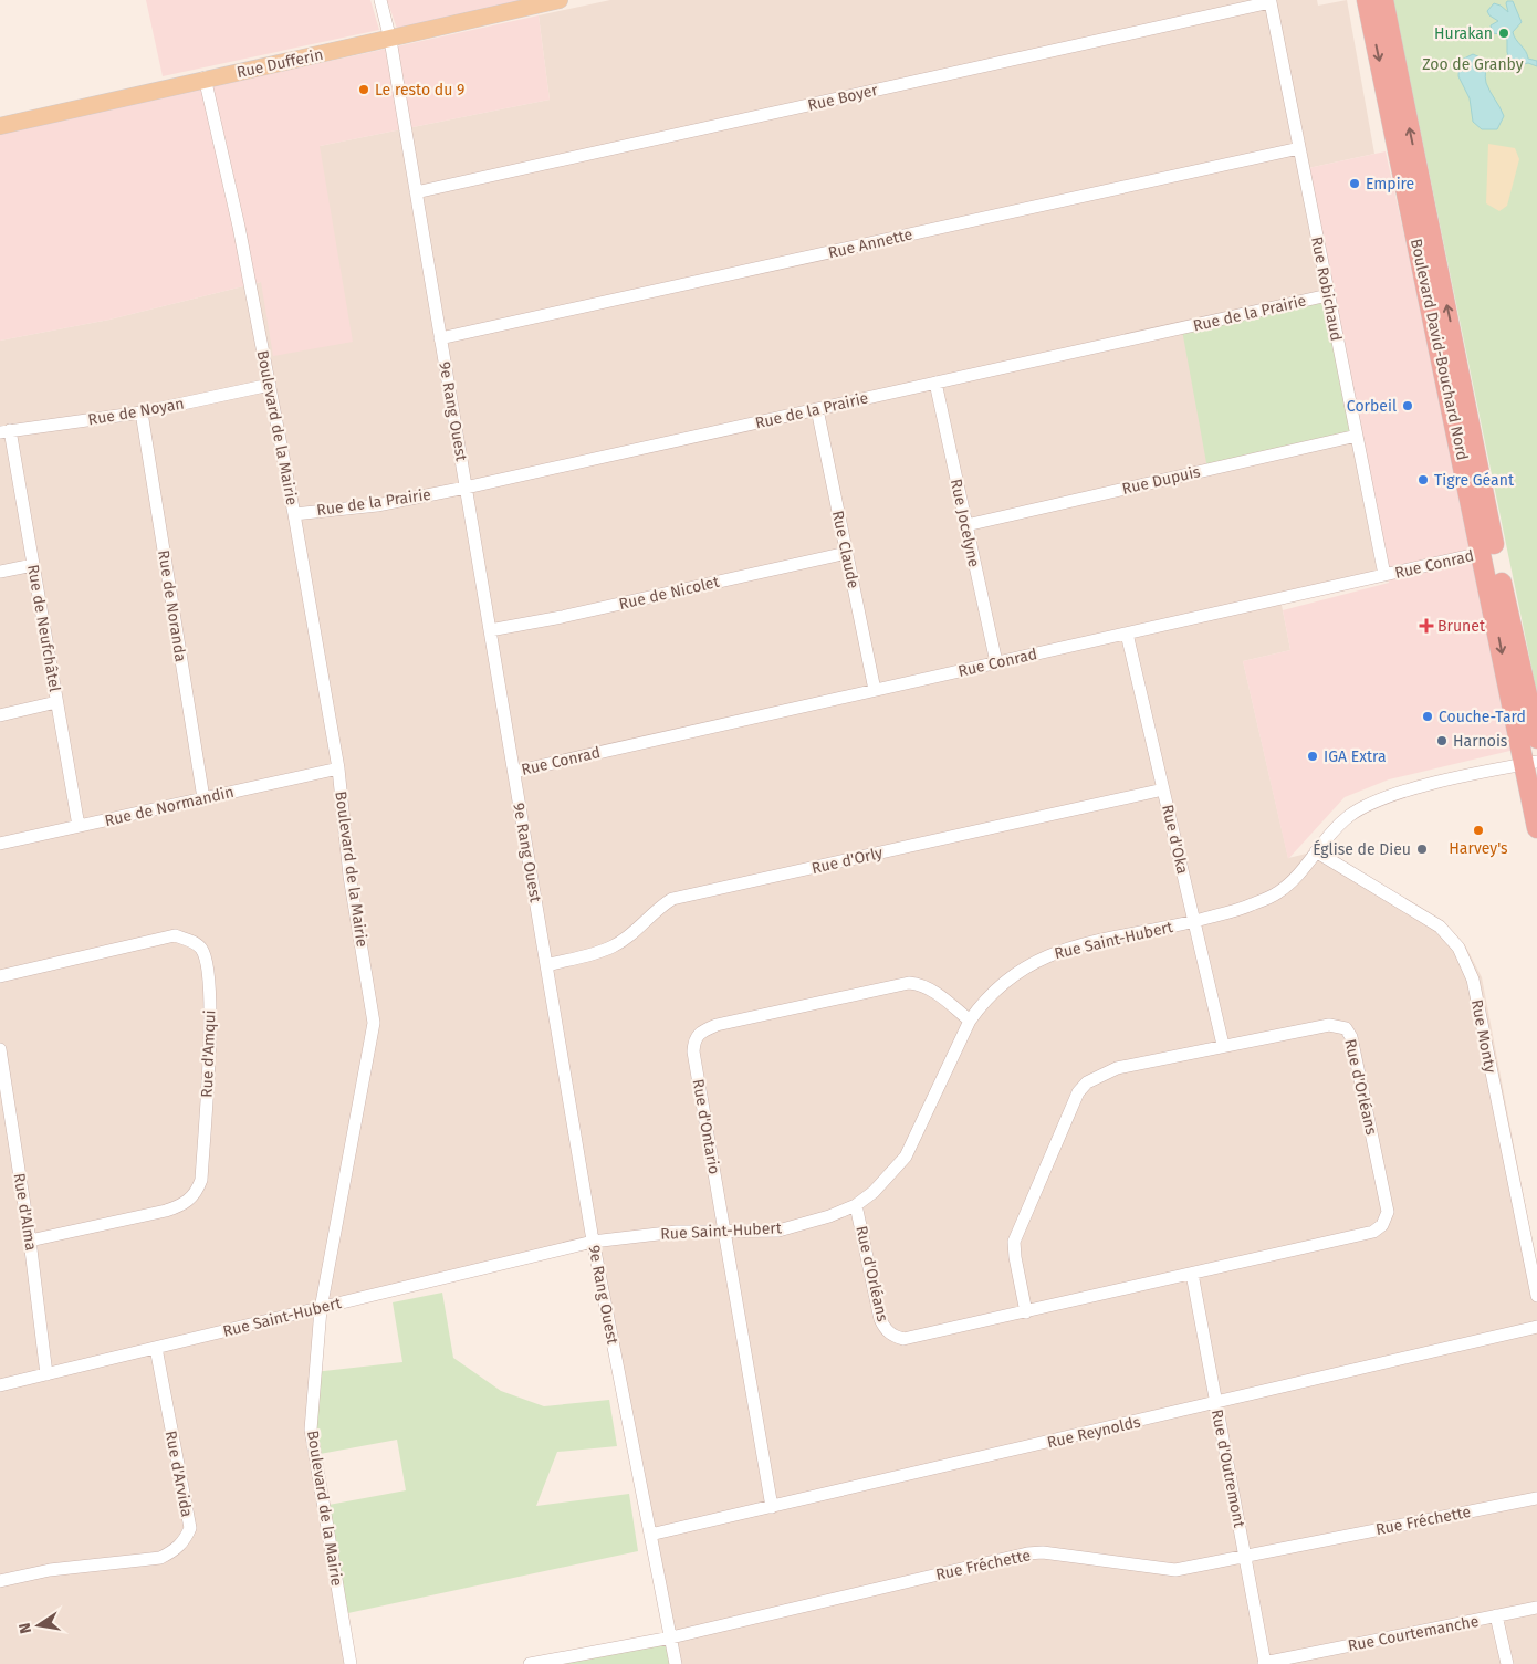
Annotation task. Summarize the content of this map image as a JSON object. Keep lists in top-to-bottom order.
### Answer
{
  "streets": {
    "highway": ["Boulevard David-Bouchard Nord"],
    "main road": ["Rue Dufferin"],
    "street": [
      "Rue Boyer",
      "Rue Annette",
      "Rue Robichaud",
      "Rue de la Prairie",
      "Rue de Noyan",
      "9e Rang Ouest",
      "Boulevard de la Mairie",
      "Rue Dupuis",
      "Rue Jocelyne",
      "Rue Claude",
      "Rue Conrad",
      "Rue de Nicolet",
      "Rue de Noranda",
      "Rue de Neufchâtel",
      "Rue de Normandin",
      "Rue d'Oka",
      "Rue d'Orly",
      "Rue Saint-Hubert",
      "Rue Monty",
      "Rue d'Amqui",
      "Rue d'Orléans",
      "Rue d'Ontario",
      "Rue d'Alma",
      "Rue Reynolds",
      "Rue d'Outremont",
      "Rue d'Arvida",
      "Rue Fréchette",
      "Rue Courtemanche"
    ]
  },
  "crossings": [
    ["Rue Dufferin", "9e Rang Ouest"],
    ["Rue Dufferin", "Boulevard de la Mairie"],
    ["Rue Boyer", "Rue Robichaud"],
    ["Rue Boyer", "9e Rang Ouest"],
    ["Rue Annette", "Rue Robichaud"],
    ["Rue Annette", "9e Rang Ouest"],
    ["Rue Robichaud", "Rue de la Prairie"],
    ["Rue Robichaud", "Rue Dupuis"],
    ["Rue Robichaud", "Rue Conrad"],
    ["Rue de la Prairie", "9e Rang Ouest"],
    ["Rue de la Prairie", "Boulevard de la Mairie"],
    ["Rue de la Prairie", "Rue Jocelyne"],
    ["Rue de la Prairie", "Rue Claude"],
    ["Boulevard David-Bouchard Nord", "Rue Conrad"],
    ["Boulevard David-Bouchard Nord", "Rue Saint-Hubert"],
    ["Rue de Noyan", "Boulevard de la Mairie"],
    ["Rue de Noyan", "Rue de Noranda"],
    ["Rue de Noyan", "Rue de Neufchâtel"],
    ["9e Rang Ouest", "Rue Conrad"],
    ["9e Rang Ouest", "Rue de Nicolet"],
    ["9e Rang Ouest", "Rue d'Orly"],
    ["9e Rang Ouest", "Rue Saint-Hubert"],
    ["9e Rang Ouest", "Rue Reynolds"],
    ["9e Rang Ouest", "Rue Fréchette"],
    ["Boulevard de la Mairie", "Rue de Normandin"],
    ["Boulevard de la Mairie", "Rue Saint-Hubert"],
    ["Rue Dupuis", "Rue Jocelyne"],
    ["Rue Jocelyne", "Rue Conrad"],
    ["Rue Claude", "Rue Conrad"],
    ["Rue Claude", "Rue de Nicolet"],
    ["Rue Conrad", "Rue d'Oka"],
    ["Rue de Noranda", "Rue de Normandin"],
    ["Rue de Neufchâtel", "Rue de Normandin"],
    ["Rue d'Oka", "Rue d'Orly"],
    ["Rue d'Oka", "Rue Saint-Hubert"],
    ["Rue d'Oka", "Rue d'Orléans"],
    ["Rue Saint-Hubert", "Rue Monty"],
    ["Rue Saint-Hubert", "Rue d'Orléans"],
    ["Rue Saint-Hubert", "Rue d'Ontario"],
    ["Rue Saint-Hubert", "Rue d'Alma"],
    ["Rue Saint-Hubert", "Rue d'Arvida"],
    ["Rue d'Amqui", "Rue d'Alma"],
    ["Rue d'Orléans", "Rue d'Outremont"],
    ["Rue d'Ontario", "Rue Reynolds"],
    ["Rue Reynolds", "Rue d'Outremont"],
    ["Rue d'Outremont", "Rue Fréchette"],
    ["Rue d'Outremont", "Rue Courtemanche"]
  ],
  "parks": ["Zoo de Granby"],
  "places": {
    "other": [
      "Hurakan",
      "Le resto du 9",
      "Empire",
      "Corbeil",
      "Tigre Géant",
      "Couche-Tard",
      "Harnois",
      "IGA Extra",
      "Harvey's",
      "Église de Dieu"
    ],
    "health": ["Brunet"]
  },
  "north": "left"
}
